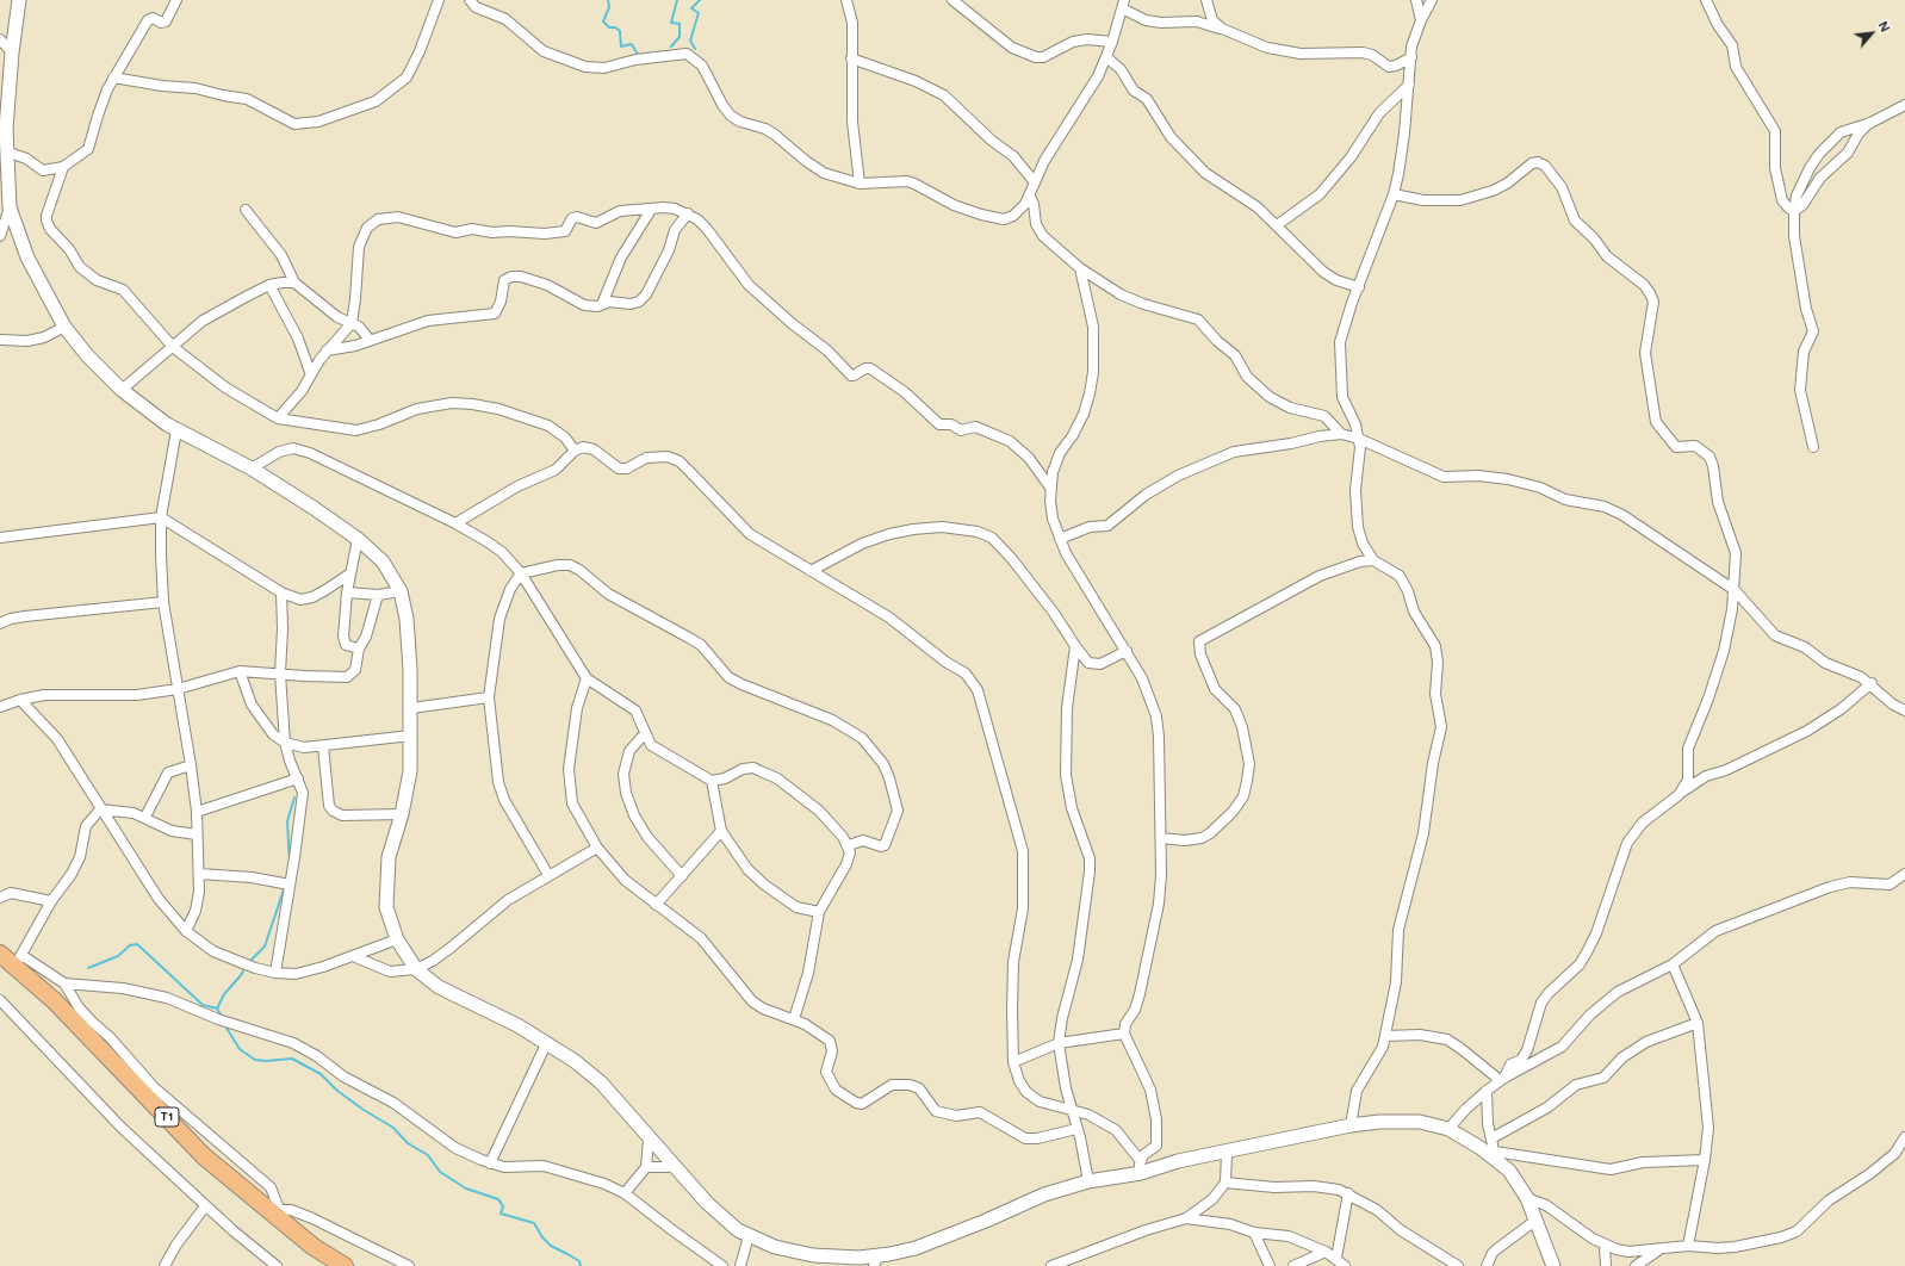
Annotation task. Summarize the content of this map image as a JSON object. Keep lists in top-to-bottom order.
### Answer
{
  "streets": {
    "highway": ["T1"]
  },
  "north": "top right"
}
